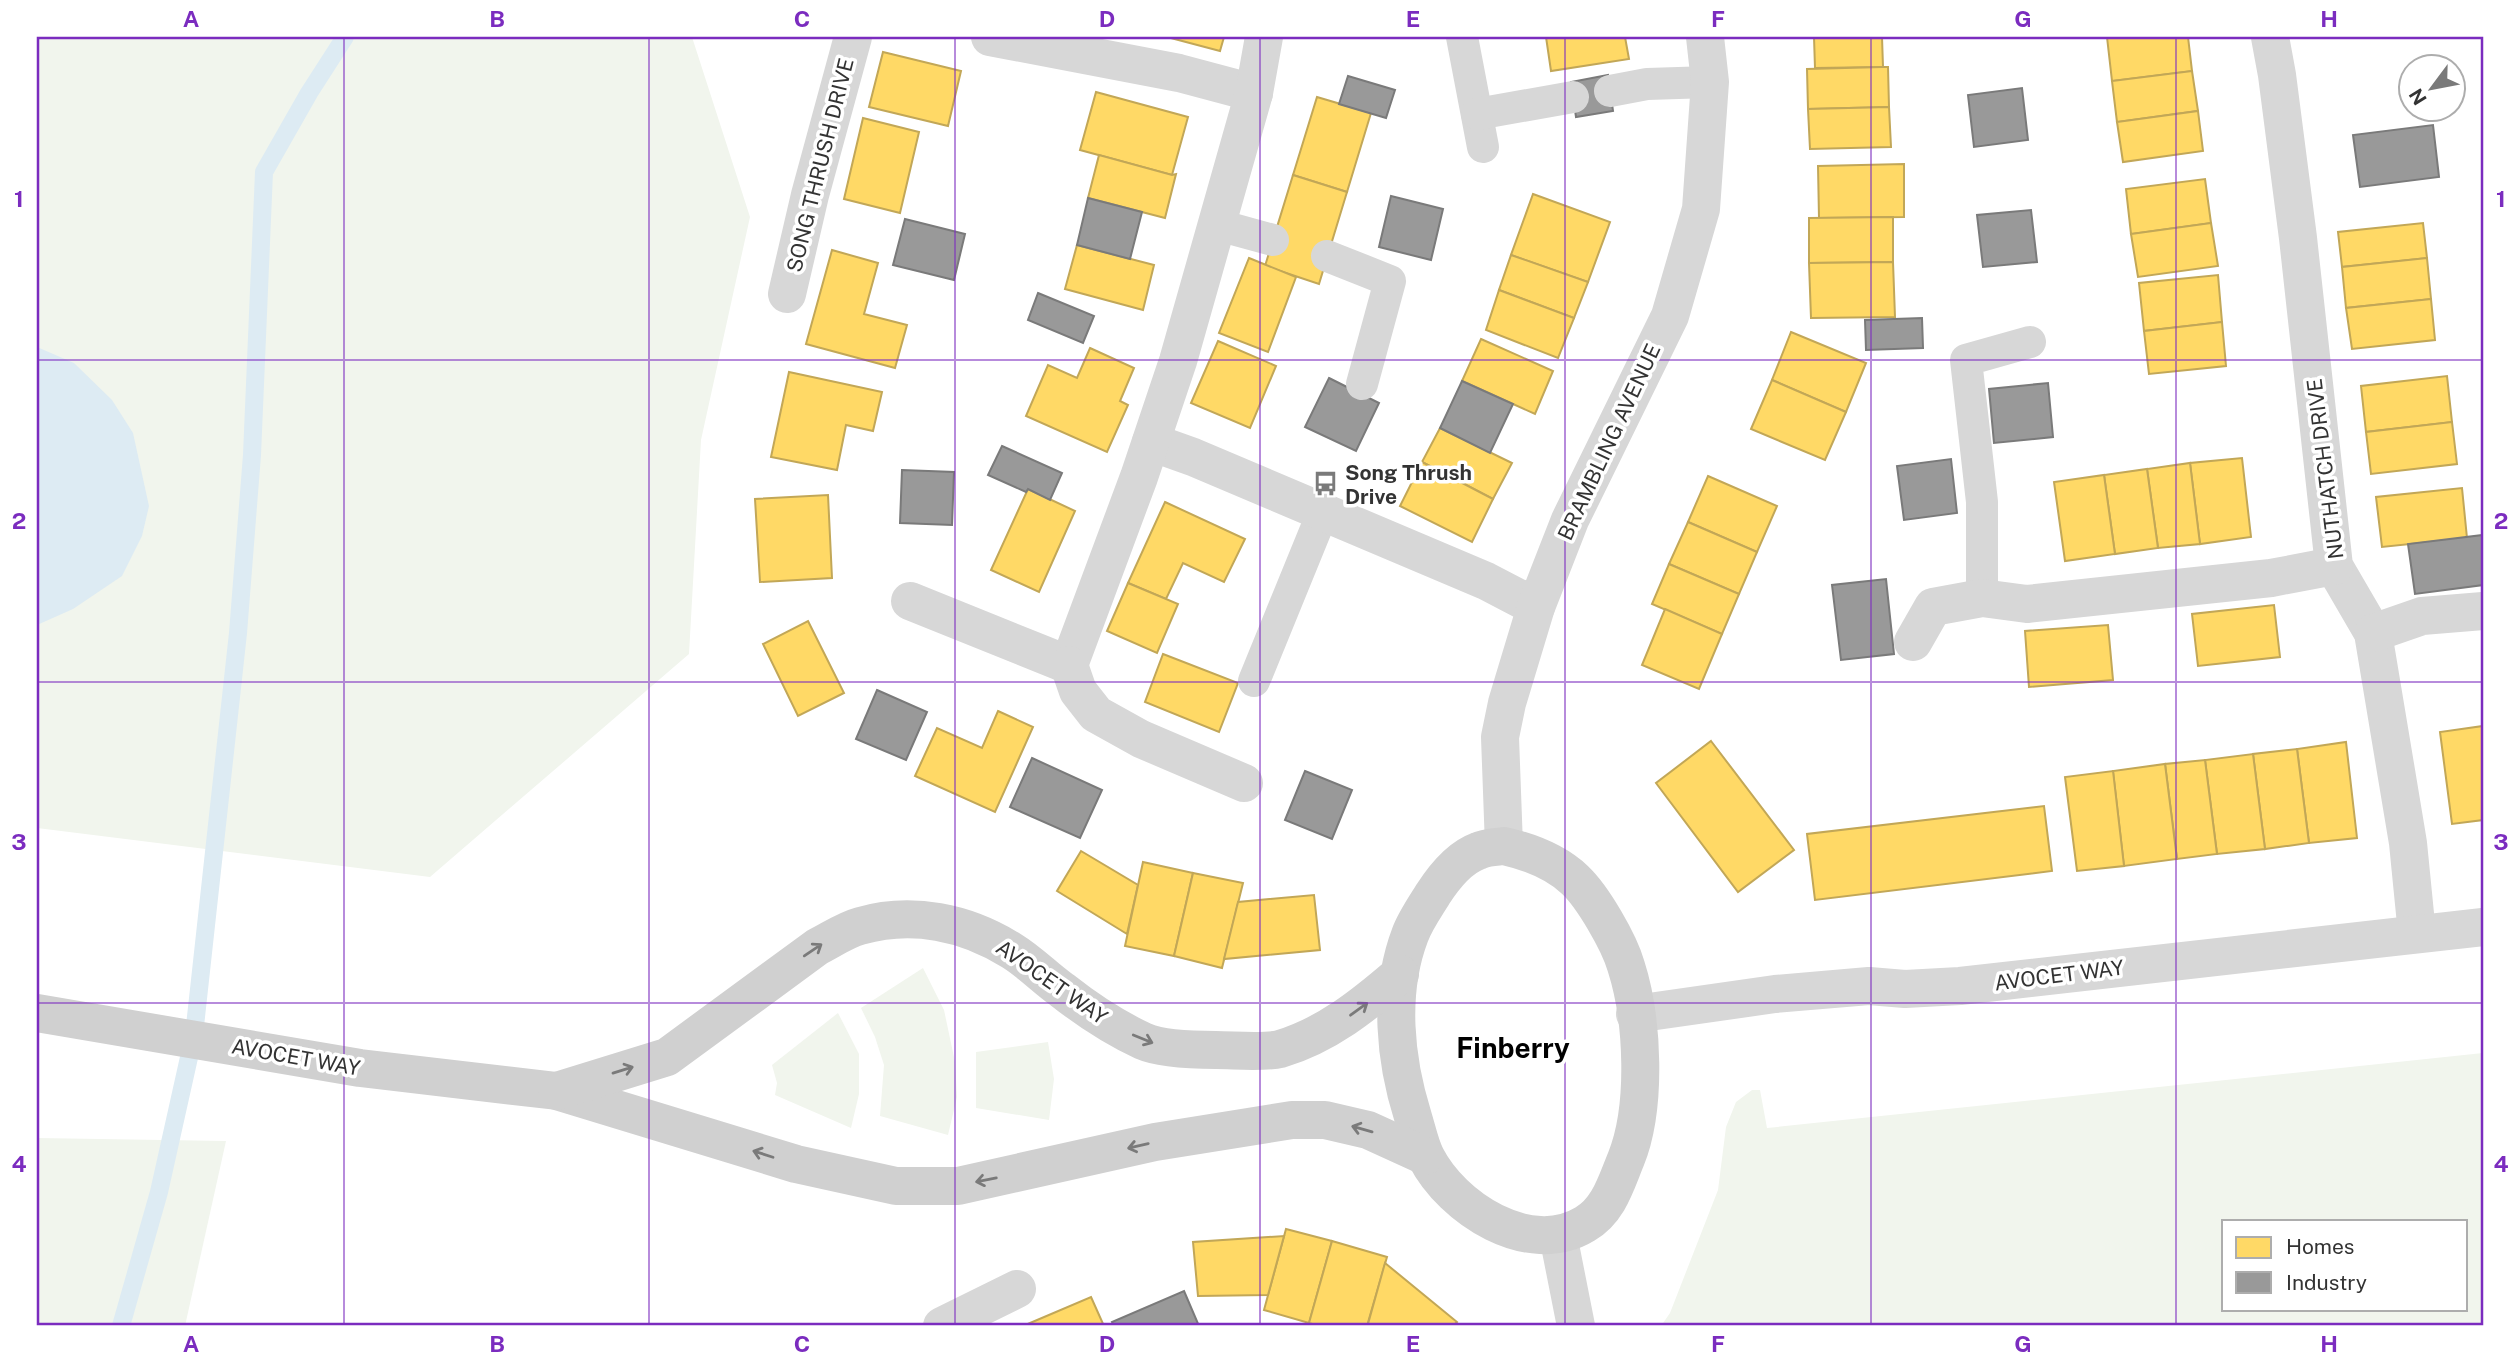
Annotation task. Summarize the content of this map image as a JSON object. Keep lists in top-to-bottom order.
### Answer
{
  "streets": {
    "street": [
      "SONG THRUSH DRIVE",
      "BRAMBLING AVENUE",
      "NUTHATCH DRIVE",
      "AVOCET WAY"
    ]
  },
  "crossings": [
    ["NUTHATCH DRIVE", "AVOCET WAY"]
  ],
  "districts": ["Finberry"],
  "places": {
    "bus stop": ["Song Thrush Drive"]
  },
  "legend": ["Homes", "Industry"],
  "north": "bottom left",
  "grid": {
    "columns": [
      "A",
      "B",
      "C",
      "D",
      "E",
      "F",
      "G",
      "H"
    ],
    "rows": [
      "1",
      "2",
      "3",
      "4"
    ]
  }
}
